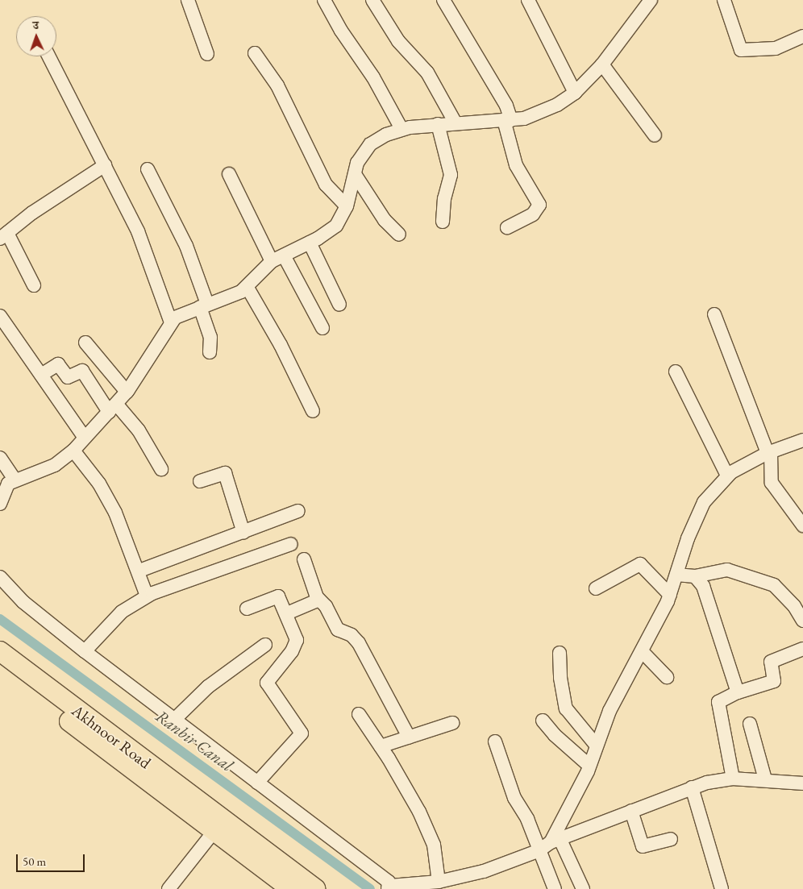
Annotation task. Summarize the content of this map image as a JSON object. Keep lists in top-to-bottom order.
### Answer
{
  "streets": {
    "highway": ["Akhnoor Road"]
  },
  "water": ["Ranbir Canal"],
  "scale_bar": "50 m",
  "north": "top"
}
